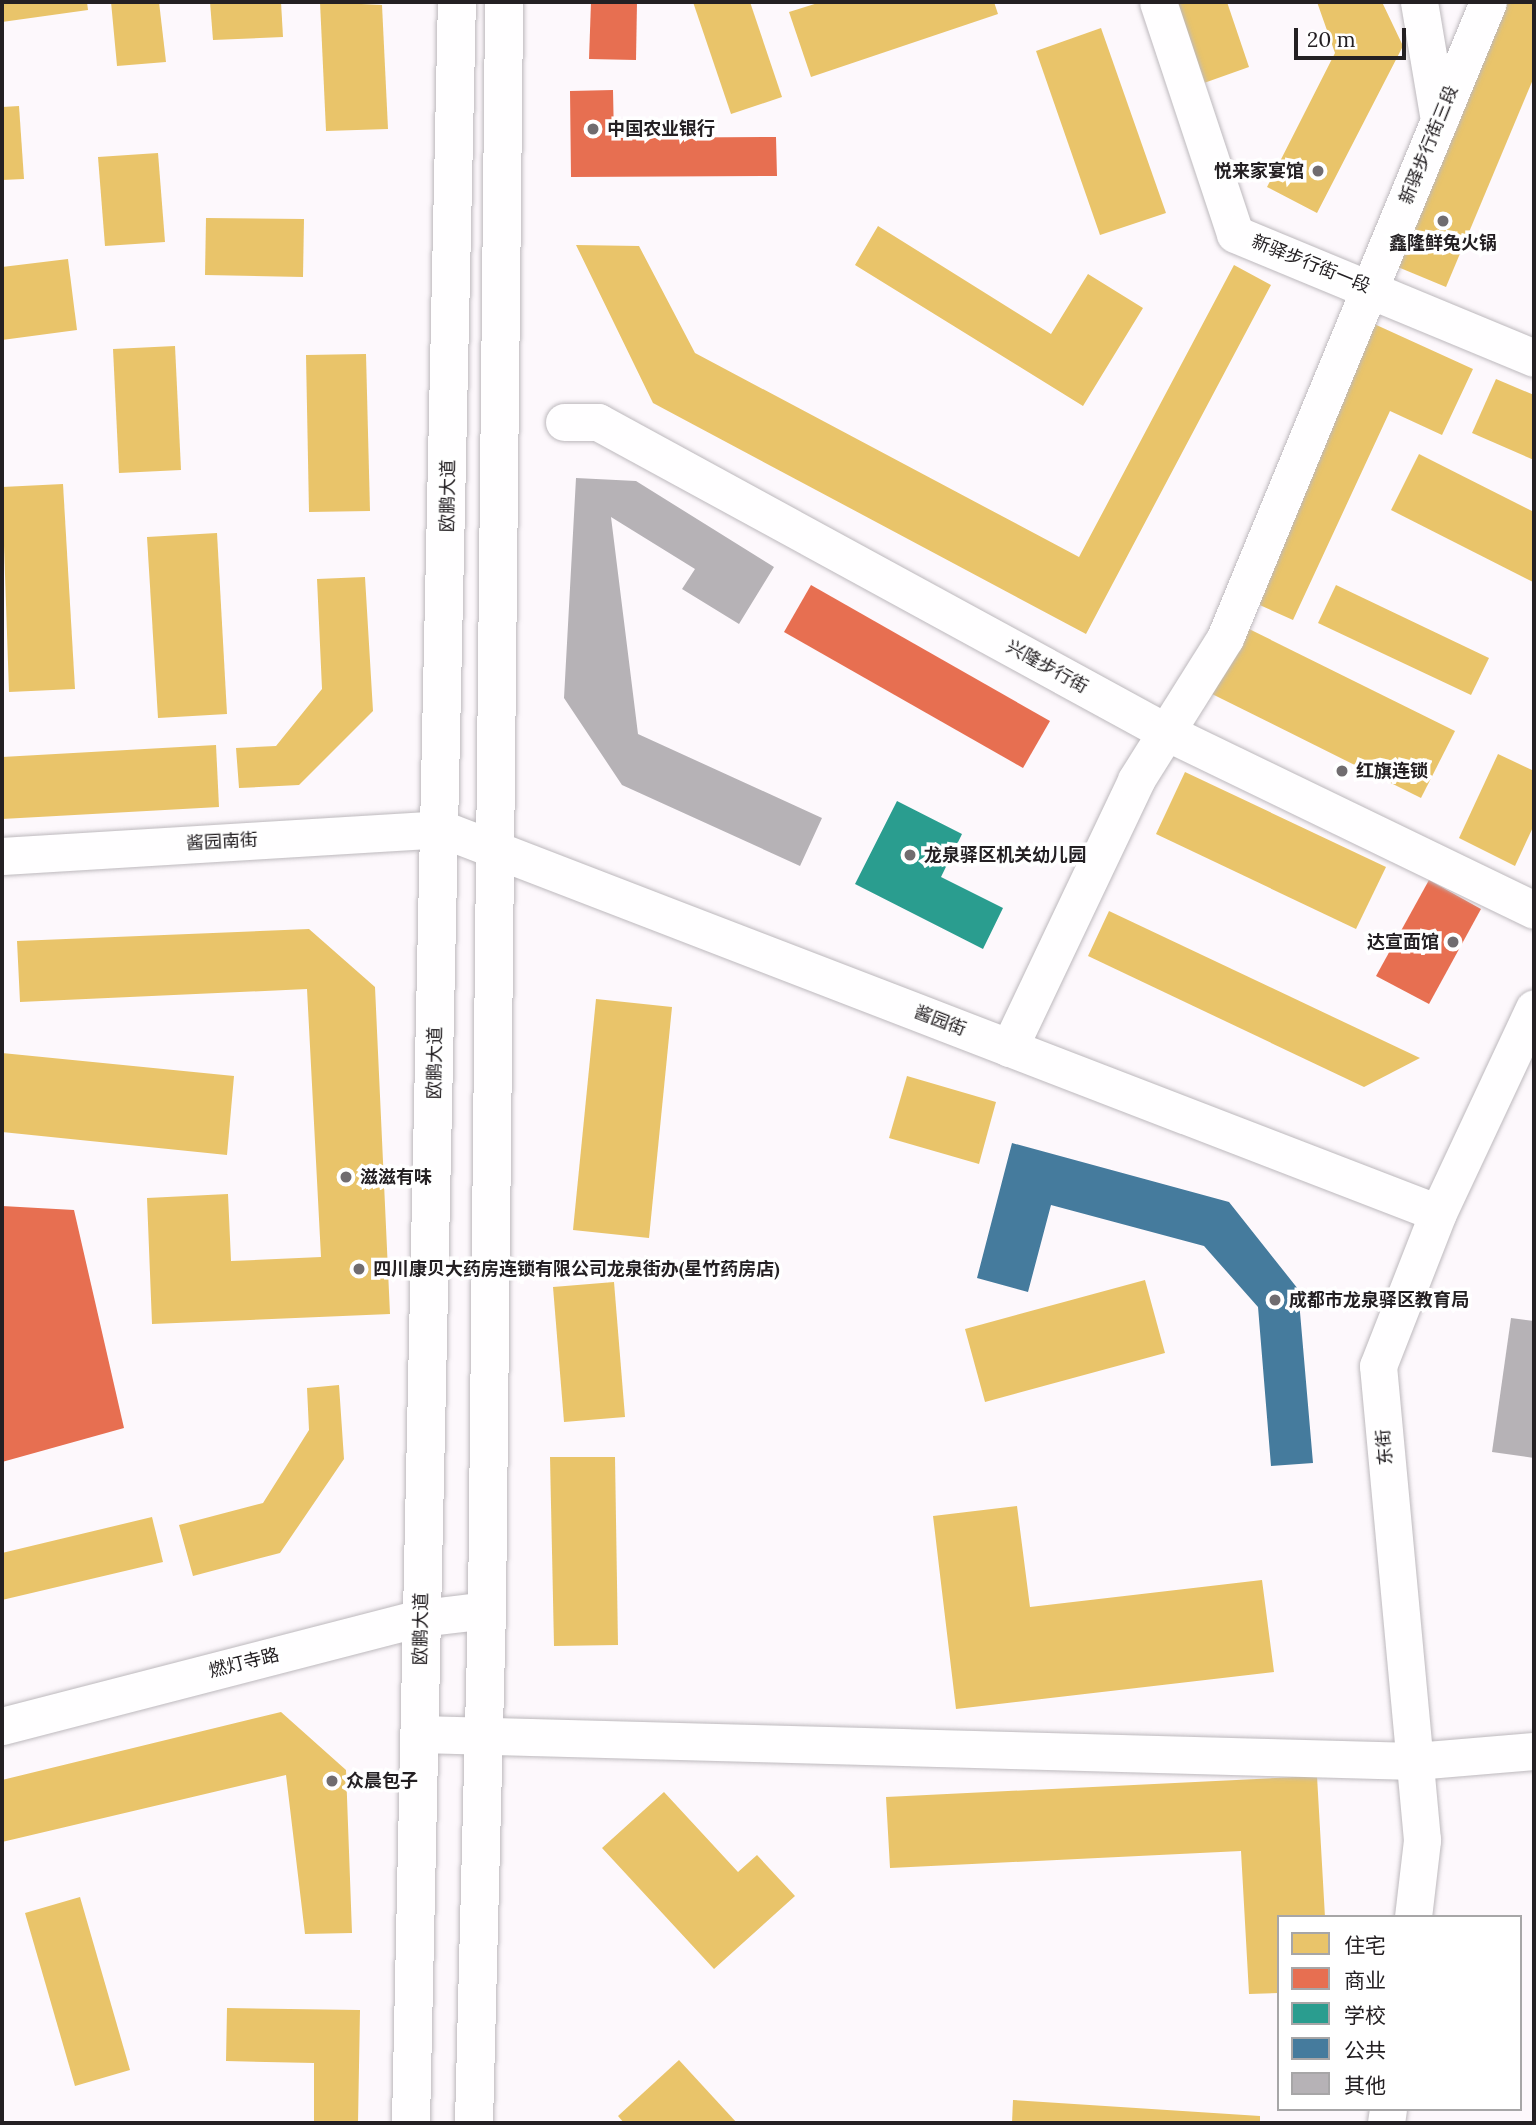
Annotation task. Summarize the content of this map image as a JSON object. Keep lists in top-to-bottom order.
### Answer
{
  "streets": {
    "highway": ["欧鹏大道"],
    "street": [
      "新驿步行街三段",
      "新驿步行街一段",
      "兴隆步行街",
      "酱园南街",
      "酱园街",
      "东街",
      "燃灯寺路"
    ]
  },
  "crossings": [
    ["新驿步行街三段", "新驿步行街一段"],
    ["新驿步行街三段", "兴隆步行街"],
    ["新驿步行街三段", "酱园街"],
    ["欧鹏大道", "酱园南街"],
    ["欧鹏大道", "酱园街"],
    ["欧鹏大道", "燃灯寺路"],
    ["酱园南街", "酱园街"],
    ["酱园街", "东街"]
  ],
  "places": [
    "中国农业银行",
    "悦来家宴馆",
    "鑫隆鲜兔火锅",
    "红旗连锁",
    "龙泉驿区机关幼儿园",
    "达宣面馆",
    "滋滋有味",
    "四川康贝大药房连锁有限公司龙泉街办(星竹药房店)",
    "成都市龙泉驿区教育局",
    "众晨包子"
  ],
  "legend": [
    "住宅",
    "商业",
    "学校",
    "公共",
    "其他"
  ],
  "scale_bar": "20 m"
}
